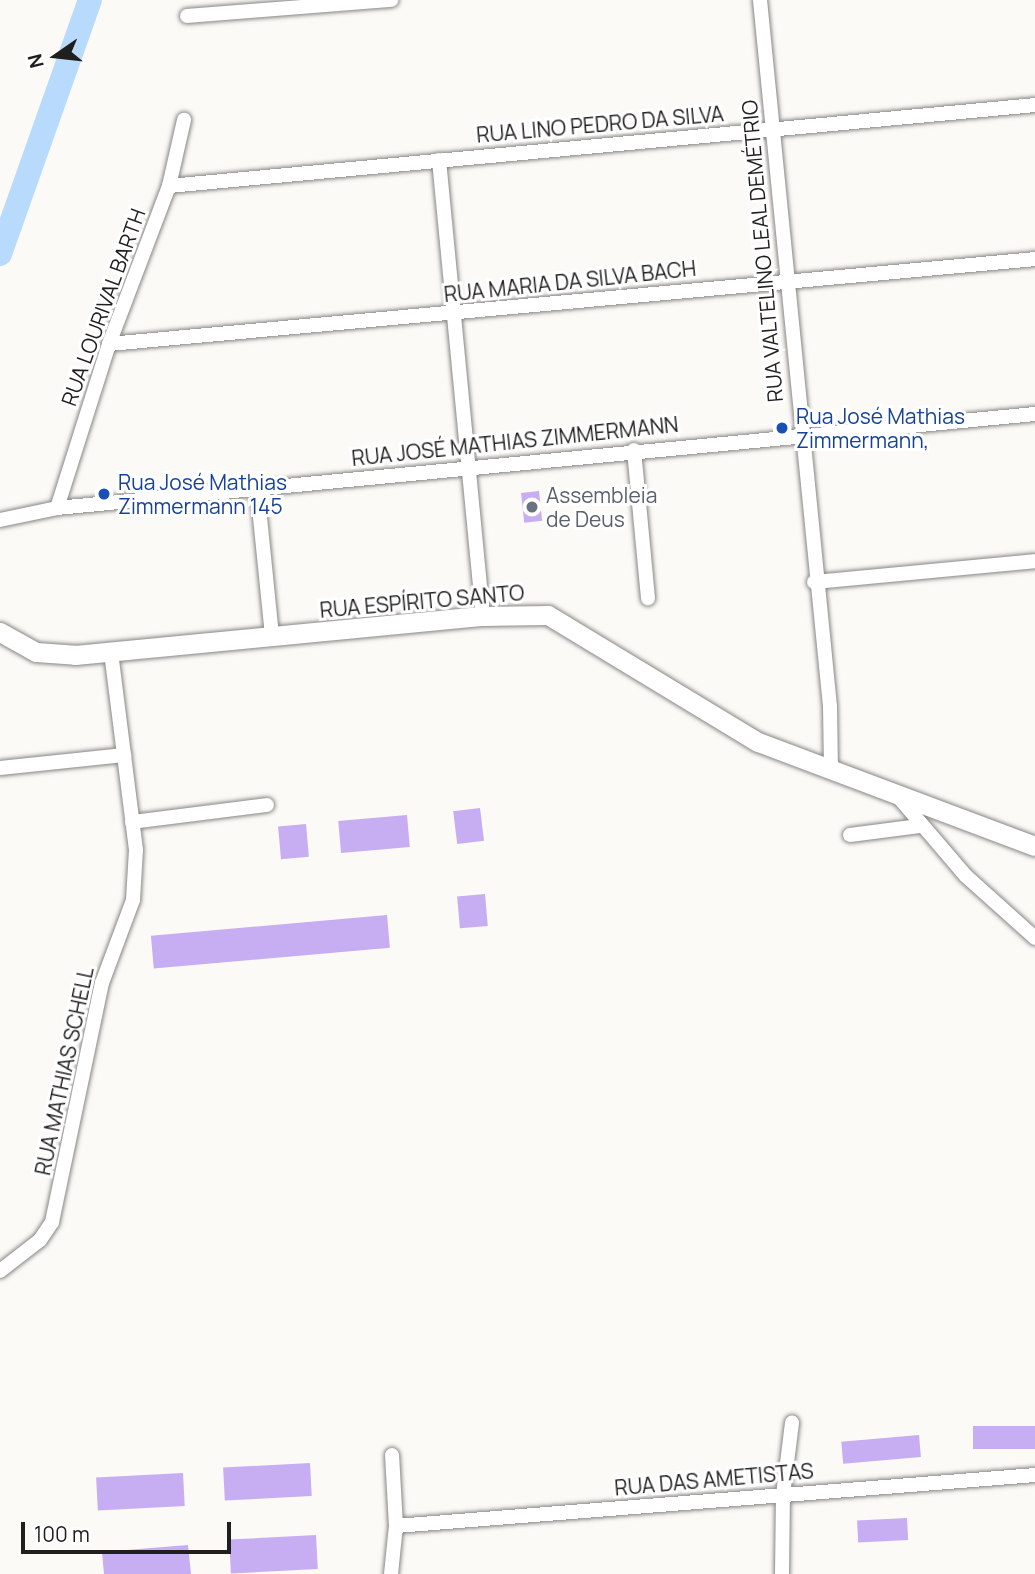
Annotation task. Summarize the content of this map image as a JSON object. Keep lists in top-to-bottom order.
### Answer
{
  "streets": {
    "street": [
      "RUA LINO PEDRO DA SILVA",
      "RUA VALTELINO LEAL DEMÉTRIO",
      "RUA MARIA DA SILVA BACH",
      "RUA LOURIVAL BARTH",
      "RUA JOSÉ MATHIAS ZIMMERMANN",
      "RUA ESPÍRITO SANTO",
      "RUA MATHIAS SCHELL",
      "RUA DAS AMETISTAS"
    ]
  },
  "crossings": [
    ["RUA LINO PEDRO DA SILVA", "RUA VALTELINO LEAL DEMÉTRIO"],
    ["RUA LINO PEDRO DA SILVA", "RUA LOURIVAL BARTH"],
    ["RUA VALTELINO LEAL DEMÉTRIO", "RUA MARIA DA SILVA BACH"],
    ["RUA VALTELINO LEAL DEMÉTRIO", "RUA JOSÉ MATHIAS ZIMMERMANN"],
    ["RUA VALTELINO LEAL DEMÉTRIO", "RUA ESPÍRITO SANTO"],
    ["RUA MARIA DA SILVA BACH", "RUA LOURIVAL BARTH"],
    ["RUA LOURIVAL BARTH", "RUA JOSÉ MATHIAS ZIMMERMANN"],
    ["RUA ESPÍRITO SANTO", "RUA MATHIAS SCHELL"]
  ],
  "places": ["Rua José Mathias Zimmermann,", "Rua José Mathias Zimmermann 145", "Assembleia de Deus"],
  "scale_bar": "100 m",
  "north": "left"
}
